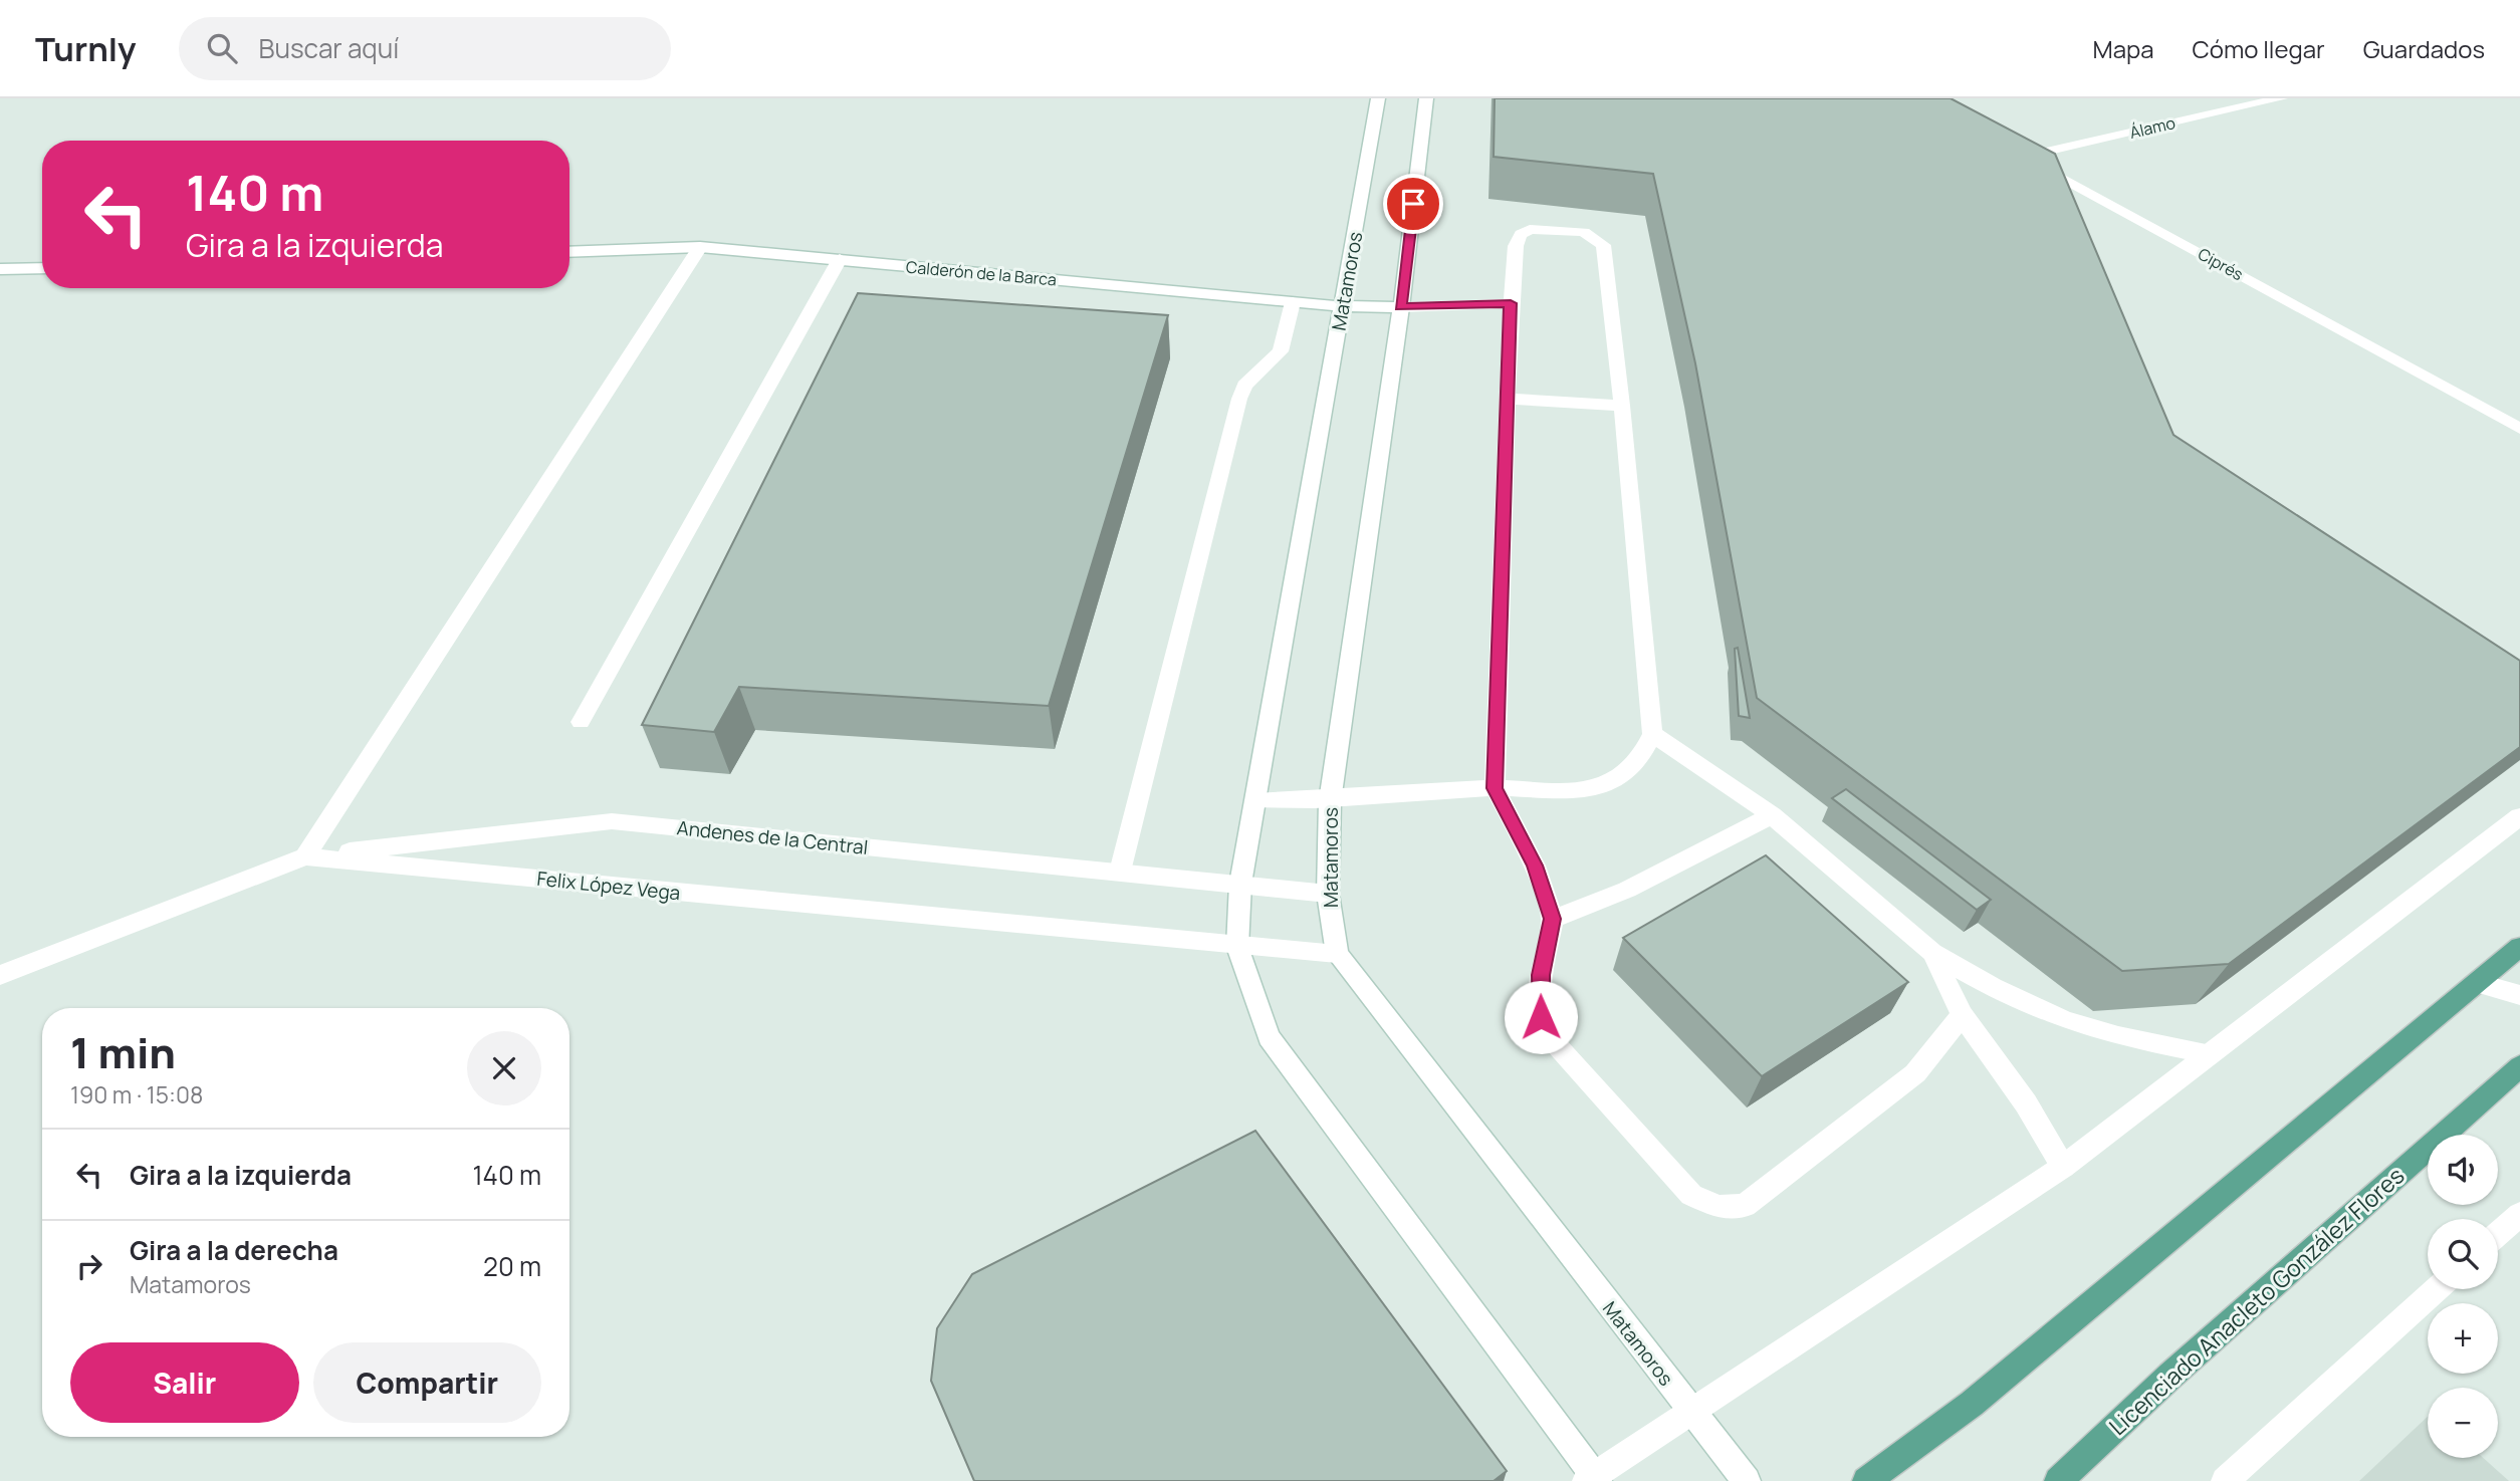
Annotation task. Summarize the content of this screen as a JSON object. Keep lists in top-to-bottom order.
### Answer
{
  "streets": {
    "main road": ["Licenciado Anacleto González Flores"],
    "street": [
      "Álamo",
      "Ciprés",
      "Calderón de la Barca",
      "Matamoros",
      "Andenes de la Central",
      "Felix López Vega"
    ]
  },
  "crossings": [
    ["Álamo", "Ciprés"],
    ["Calderón de la Barca", "Matamoros"],
    ["Matamoros", "Andenes de la Central"],
    ["Matamoros", "Felix López Vega"],
    ["Andenes de la Central", "Felix López Vega"]
  ],
  "page": {
    "header": "Turnly",
    "search": "Buscar aquí",
    "nav": ["Mapa", "Cómo llegar", "Guardados"],
    "turn": ["140 m", "Gira a la izquierda"],
    "heading": ["1 min", "190 m · 15:08"],
    "list": [
      {
        "name": "Gira a la izquierda",
        "value": "140 m"
      },
      {
        "name": "Gira a la derecha",
        "note": "Matamoros",
        "value": "20 m"
      }
    ],
    "map_buttons": ["+", "−"],
    "buttons": ["Salir", "Compartir"]
  }
}
